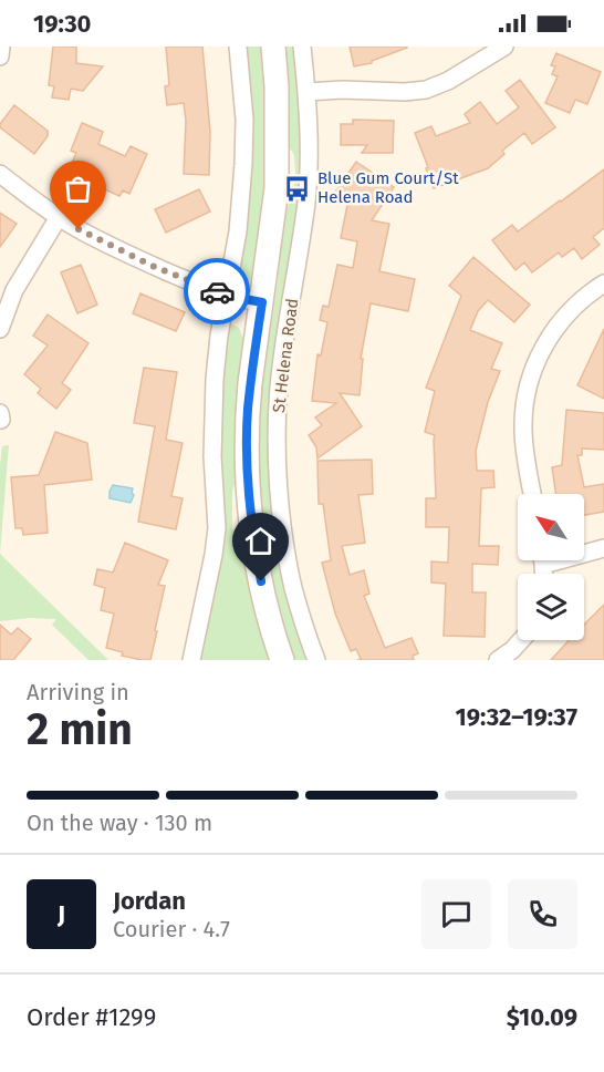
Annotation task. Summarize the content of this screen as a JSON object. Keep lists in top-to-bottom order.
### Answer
{
  "streets": {
    "main road": ["St Helena Road"]
  },
  "places": {
    "bus stop": ["Blue Gum Court/St Helena Road"]
  },
  "north": "top left",
  "page": {
    "status": "19:30",
    "heading": ["2 min", "Arriving in", "19:32–19:37"],
    "panel": [
      "Jordan",
      "Courier · 4.7",
      "Order #1299",
      "$10.09"
    ],
    "bar": "On the way · 130 m",
    "round": "J"
  }
}
